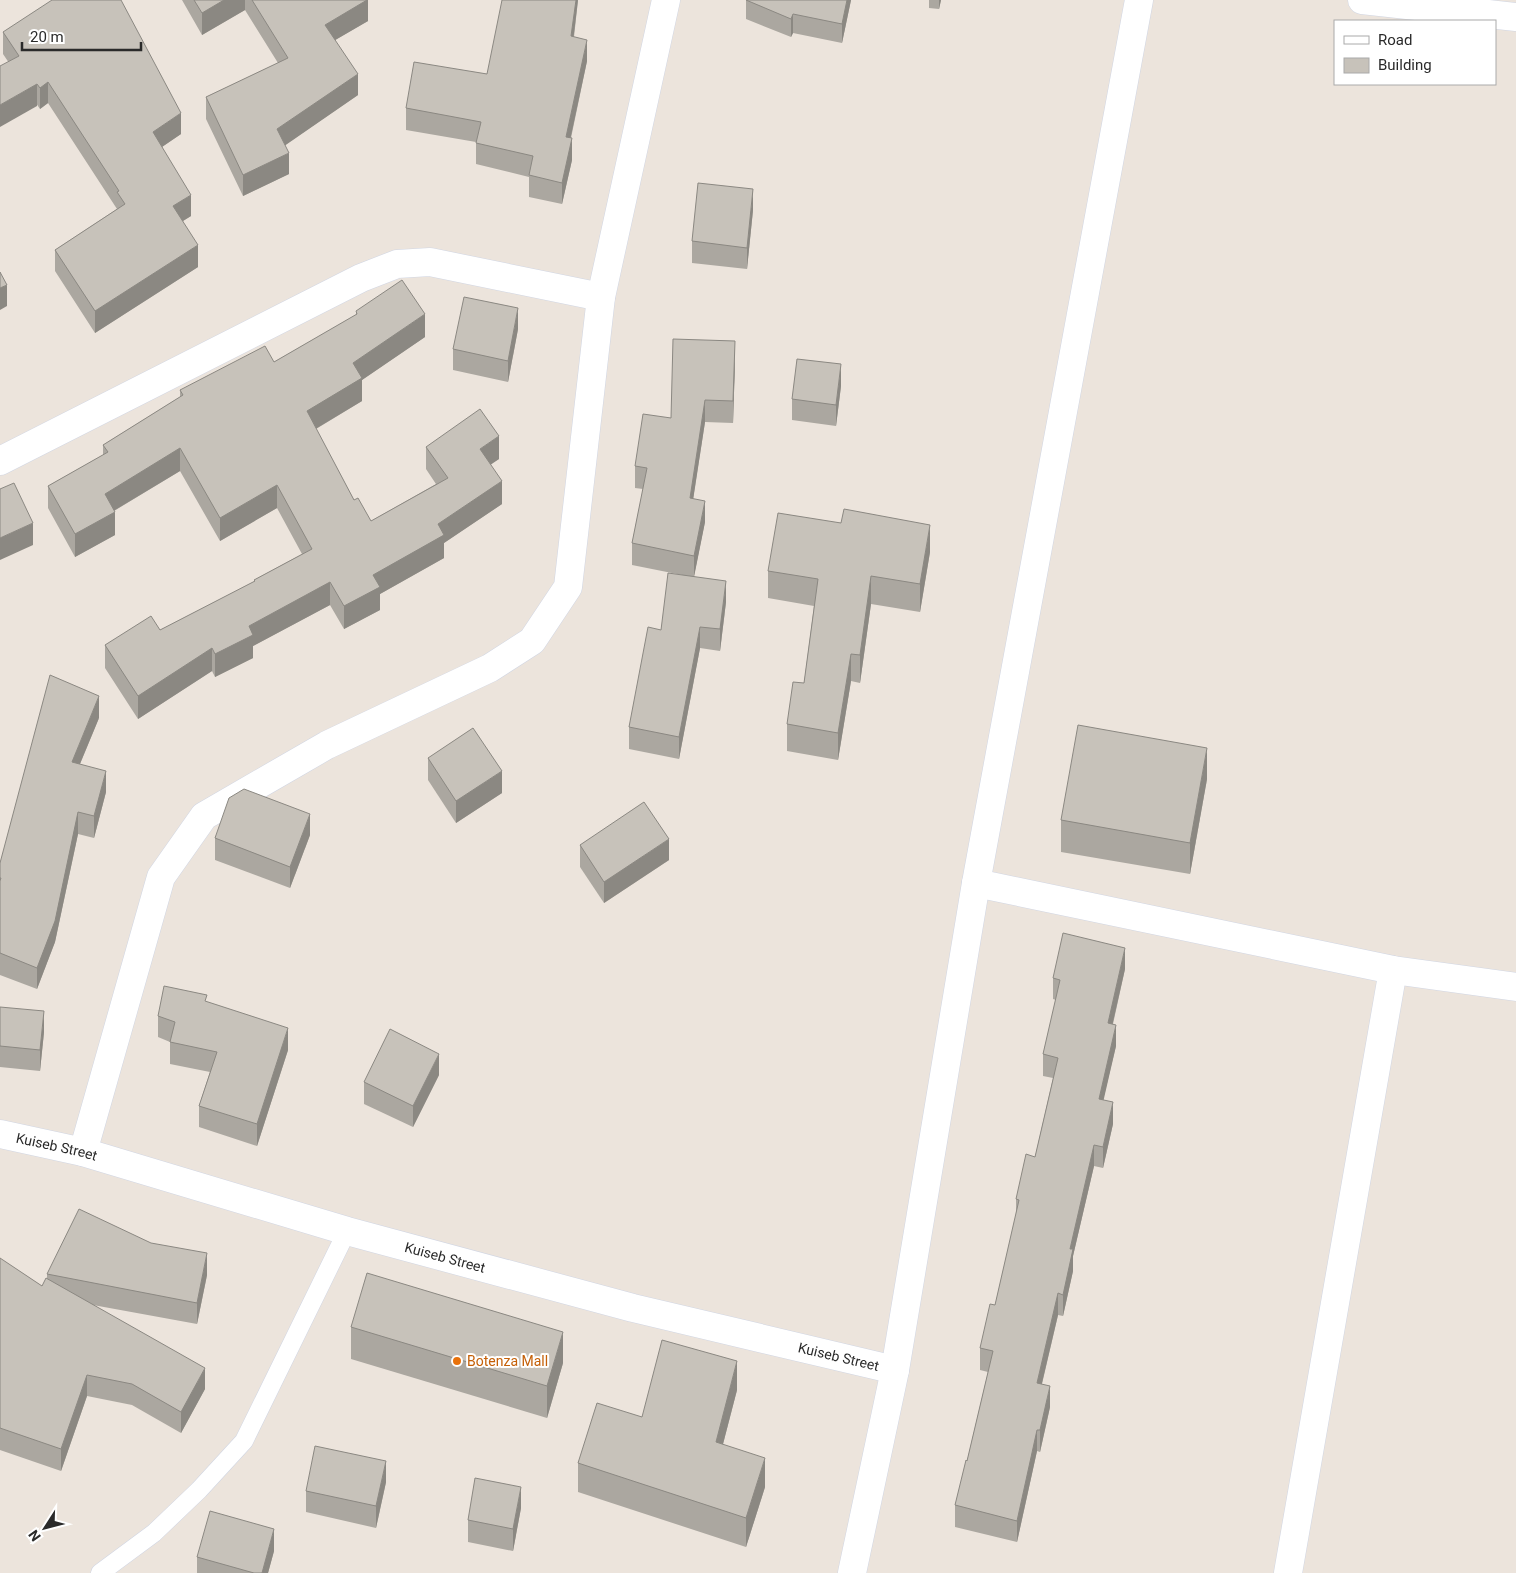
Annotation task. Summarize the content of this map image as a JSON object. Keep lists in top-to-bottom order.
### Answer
{
  "streets": {
    "street": ["Kuiseb Street"]
  },
  "places": ["Botenza Mall"],
  "legend": ["Road", "Building"],
  "scale_bar": "20 m",
  "north": "bottom left"
}
